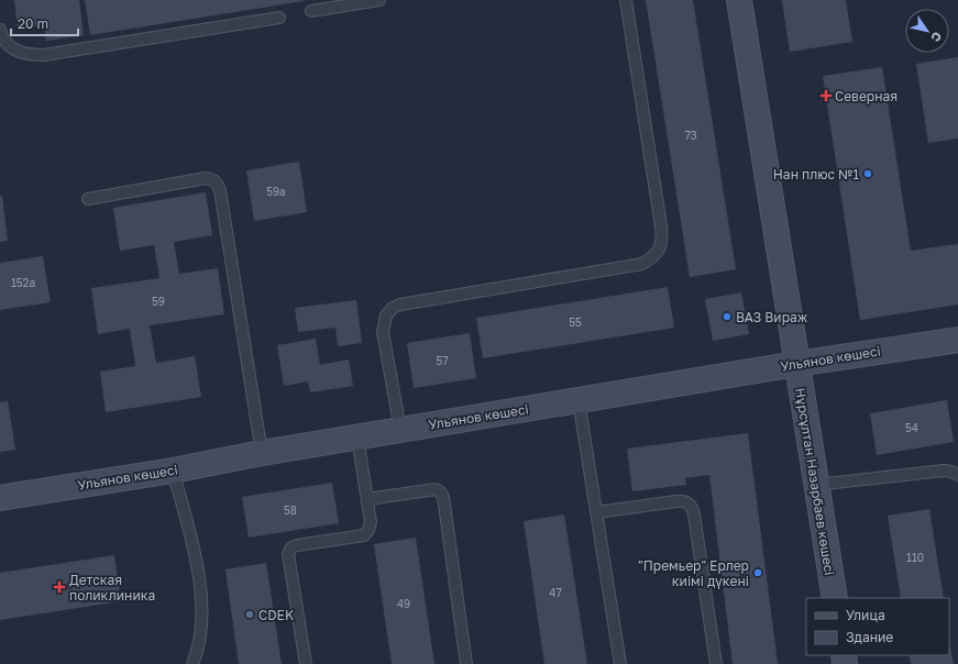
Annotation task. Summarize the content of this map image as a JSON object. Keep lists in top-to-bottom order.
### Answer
{
  "streets": {
    "street": ["Ульянов көшесі", "Нұрсұлтан Назарбаев көшесі"]
  },
  "crossings": [
    ["Ульянов көшесі", "Нұрсұлтан Назарбаев көшесі"]
  ],
  "places": {
    "health": ["Северная", "Детская поликлиника"],
    "other": [
      "Нан плюс №1",
      "ВАЗ Вираж",
      "\"Премьер\" Ерлер киімі дүкені",
      "CDEK"
    ]
  },
  "house_numbers": [
    "73",
    "59а",
    "152а",
    "59",
    "55",
    "57",
    "54",
    "58",
    "110",
    "47",
    "49"
  ],
  "legend": ["Улица", "Здание"],
  "scale_bar": "20 m",
  "north": "bottom right"
}
